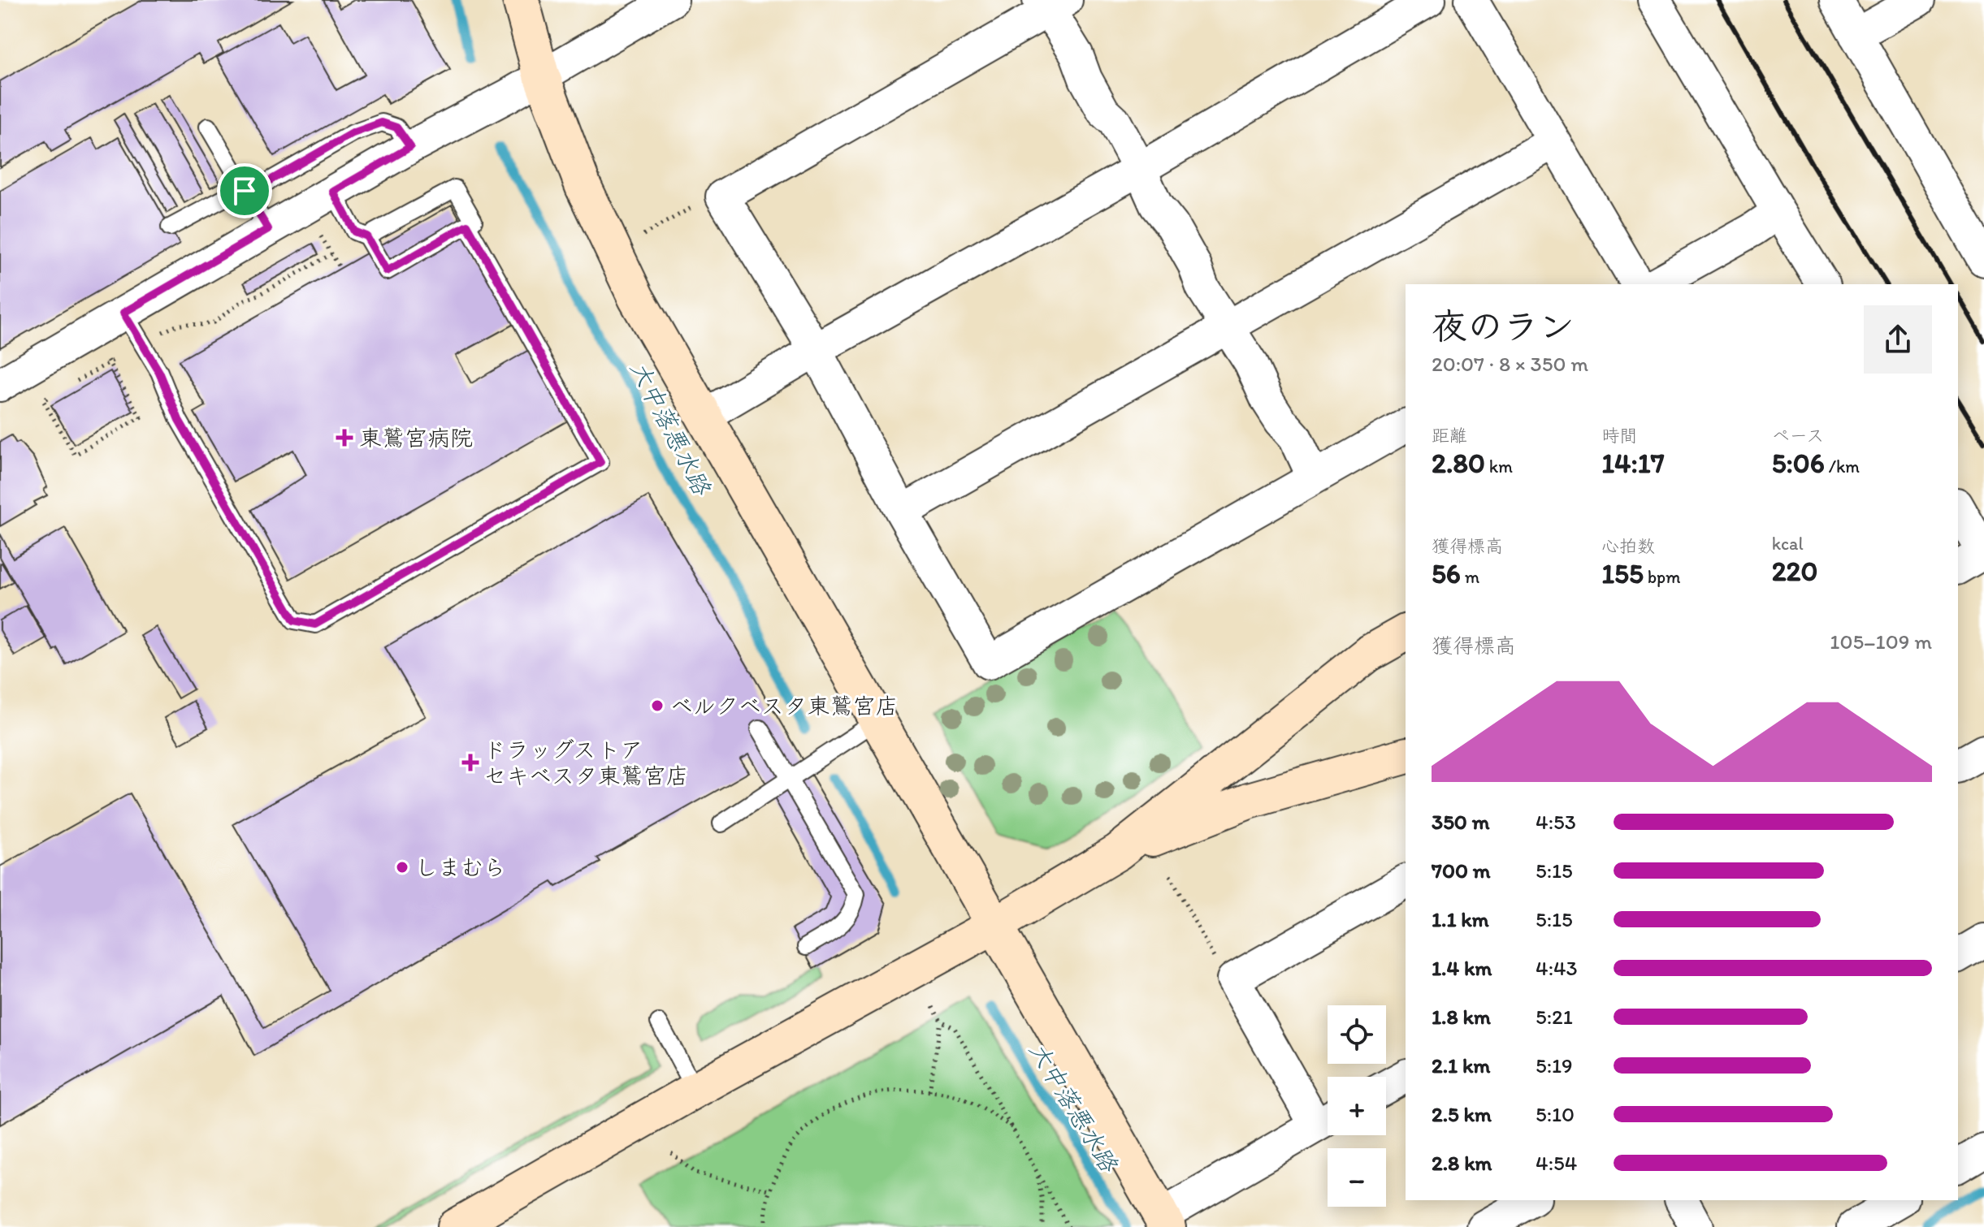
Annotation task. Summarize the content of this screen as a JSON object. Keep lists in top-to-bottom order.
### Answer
{
  "water": ["大中落悪水路"],
  "places": {
    "health": ["東鷲宮病院", "ドラッグストア セキベスタ東鷲宮店"],
    "other": ["ベルクベスタ東鷲宮店", "しまむら"]
  },
  "page": {
    "heading": ["夜のラン", "20:07 · 8 × 350 m"],
    "stats": [
      ["距離", "2.80 km"],
      ["時間", "14:17"],
      ["ペース", "5:06 /km"],
      ["獲得標高", "56 m"],
      ["心拍数", "155 bpm"],
      ["kcal", "220"]
    ],
    "chart": ["獲得標高", "105–109 m"],
    "list": [
      {
        "name": "350 m",
        "note": "4:53"
      },
      {
        "name": "700 m",
        "note": "5:15"
      },
      {
        "name": "1.1 km",
        "note": "5:15"
      },
      {
        "name": "1.4 km",
        "note": "4:43"
      },
      {
        "name": "1.8 km",
        "note": "5:21"
      },
      {
        "name": "2.1 km",
        "note": "5:19"
      },
      {
        "name": "2.5 km",
        "note": "5:10"
      },
      {
        "name": "2.8 km",
        "note": "4:54"
      }
    ],
    "map_buttons": ["+", "−"]
  }
}
